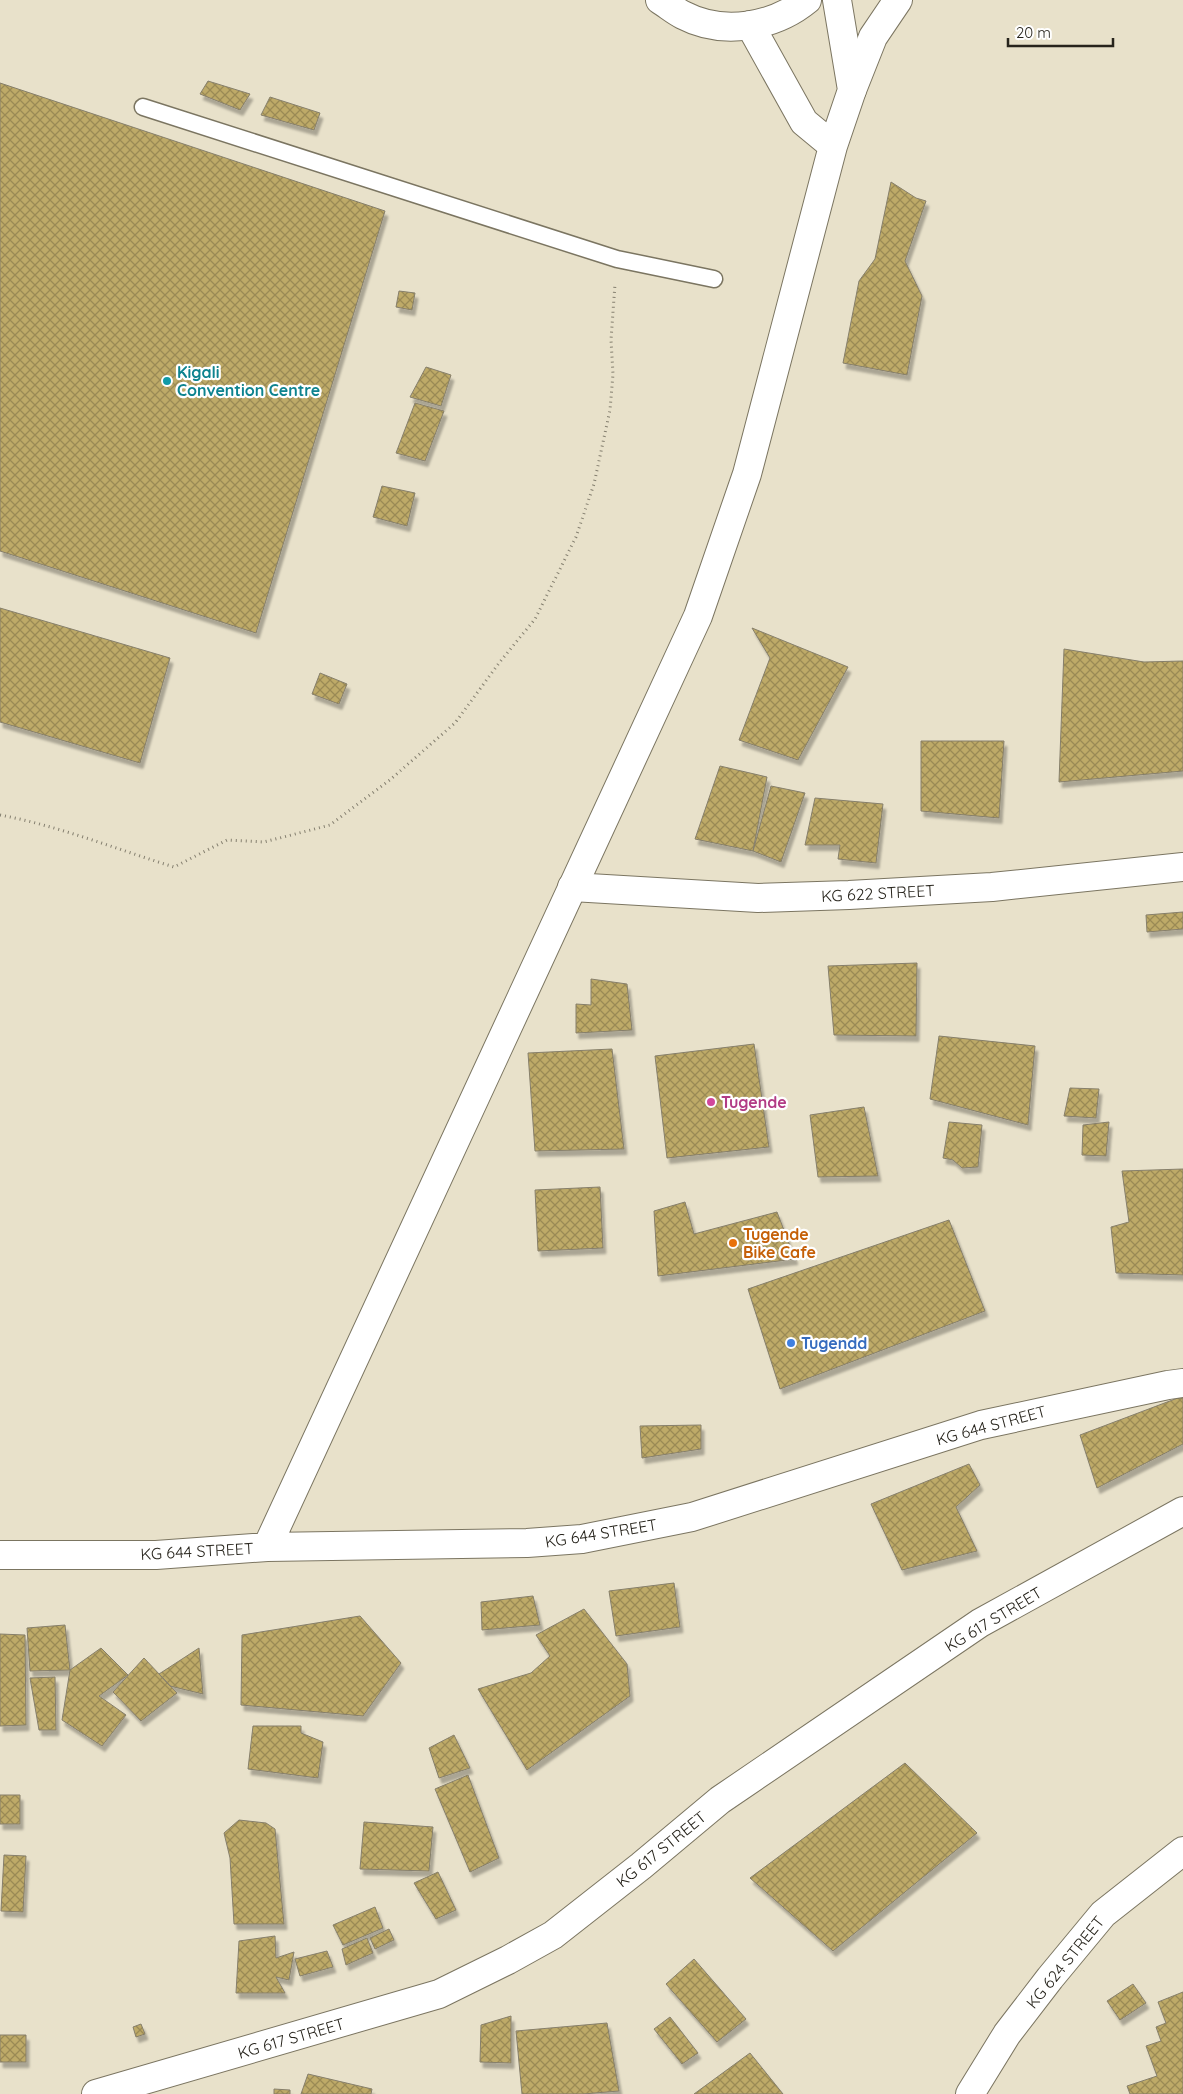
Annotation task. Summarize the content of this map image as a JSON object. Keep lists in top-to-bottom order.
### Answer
{
  "streets": {
    "main road": [
      "KG 622 STREET",
      "KG 644 STREET",
      "KG 617 STREET",
      "KG 624 STREET"
    ]
  },
  "places": [
    "Kigali Convention Centre",
    "Tugende",
    "Tugende Bike Cafe",
    "Tugendd"
  ],
  "scale_bar": "20 m"
}
